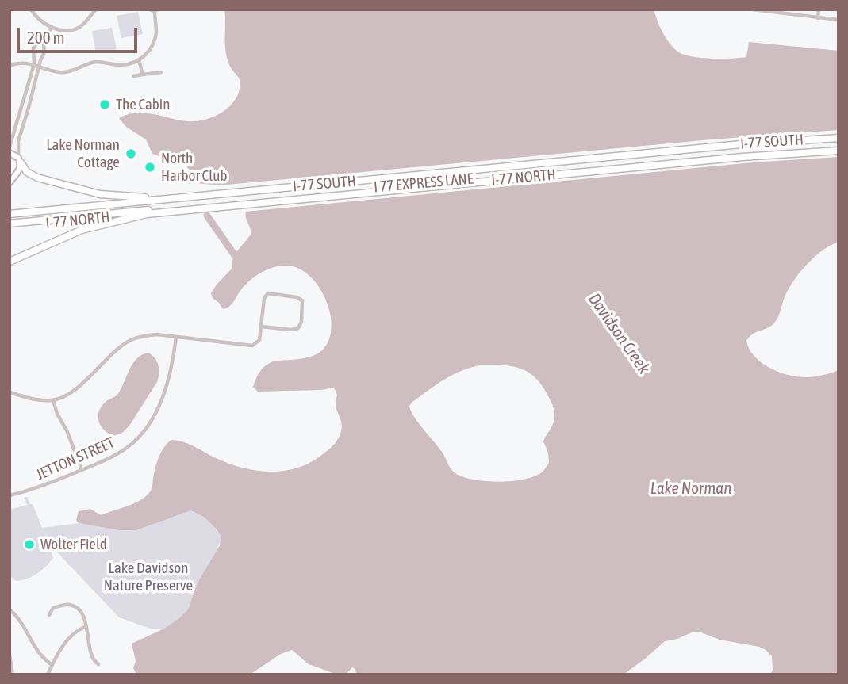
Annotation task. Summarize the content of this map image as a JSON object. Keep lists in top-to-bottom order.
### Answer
{
  "streets": {
    "highway": ["I-77 SOUTH", "I-77 NORTH", "I 77 EXPRESS LANE"],
    "street": ["JETTON STREET"]
  },
  "crossings": [
    ["I-77 SOUTH", "I 77 EXPRESS LANE"],
    ["I-77 NORTH", "I 77 EXPRESS LANE"]
  ],
  "water": ["Davidson Creek", "Lake Norman"],
  "parks": ["Lake Davidson Nature Preserve"],
  "places": [
    "The Cabin",
    "Lake Norman Cottage",
    "North Harbor Club",
    "Wolter Field"
  ],
  "scale_bar": "200 m"
}
